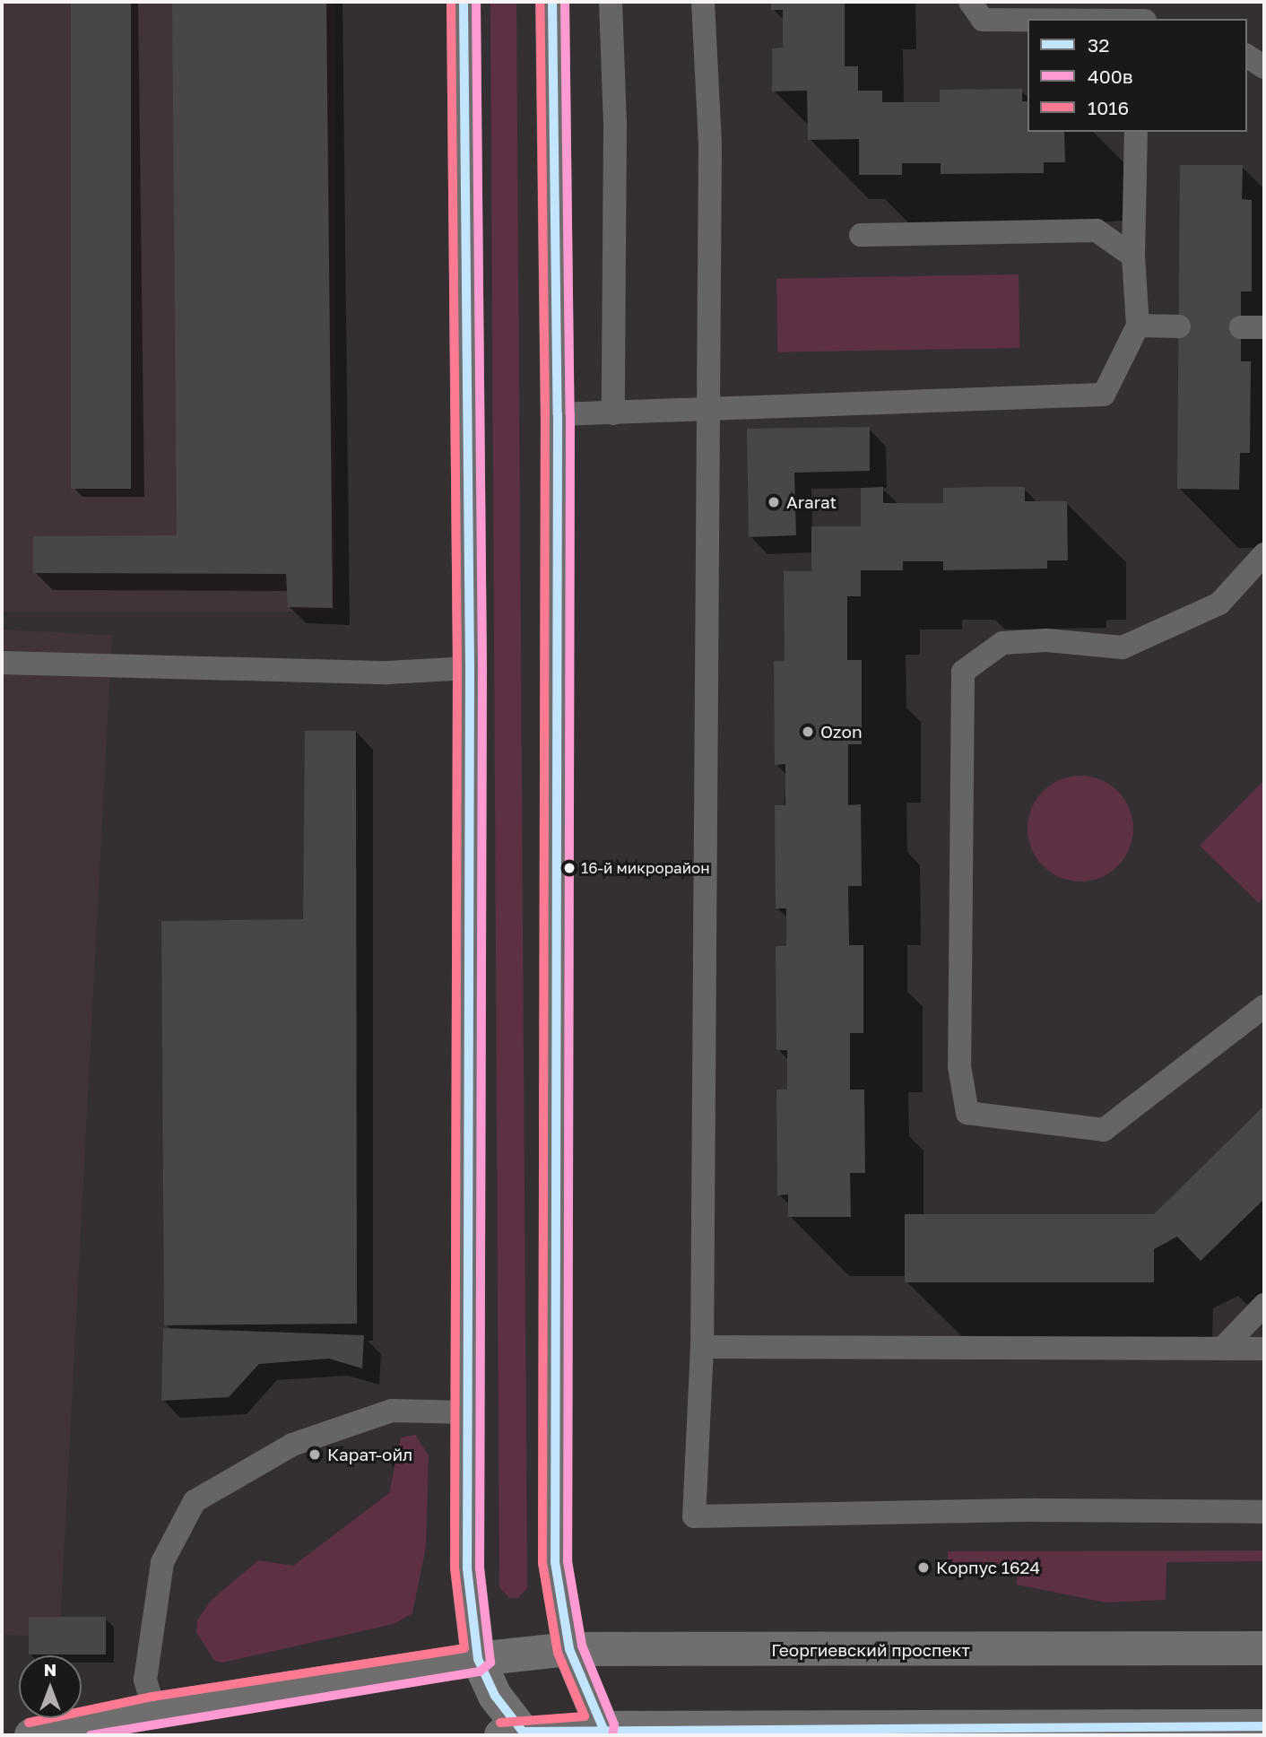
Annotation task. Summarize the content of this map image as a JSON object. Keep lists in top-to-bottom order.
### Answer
{
  "streets": {
    "main road": ["Георгиевский проспект"]
  },
  "places": [
    "Ararat",
    "Ozon",
    "16-й микрорайон",
    "Карат-ойл",
    "Корпус 1624"
  ],
  "lines": ["transit line 32", "transit line 400в", "transit line 1016"],
  "legend": ["32", "400в", "1016"],
  "north": "top"
}
